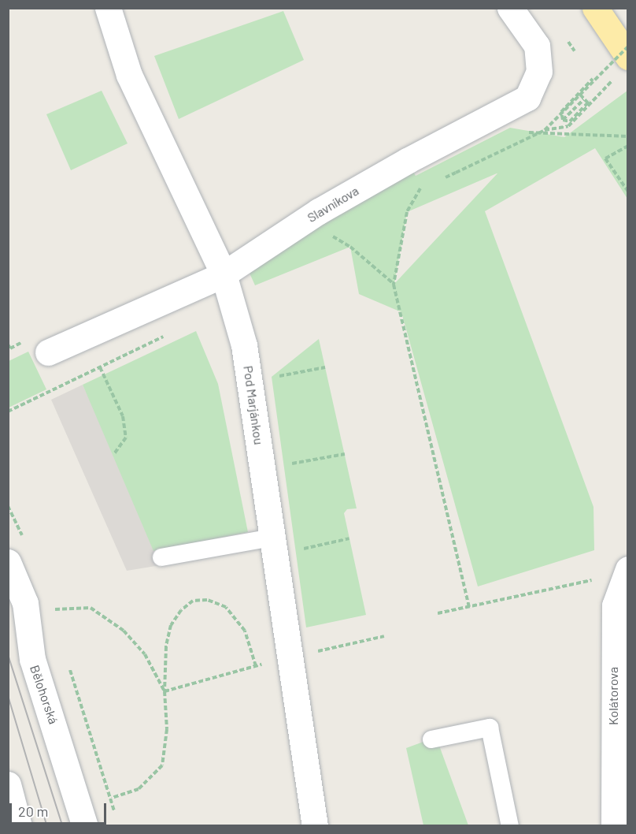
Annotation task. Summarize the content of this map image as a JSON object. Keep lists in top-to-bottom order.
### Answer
{
  "streets": {
    "street": [
      "Slavníkova",
      "Pod Marjánkou",
      "Bělohorská",
      "Kolátorova"
    ]
  },
  "crossings": [
    ["Slavníkova", "Pod Marjánkou"]
  ],
  "scale_bar": "20 m"
}
